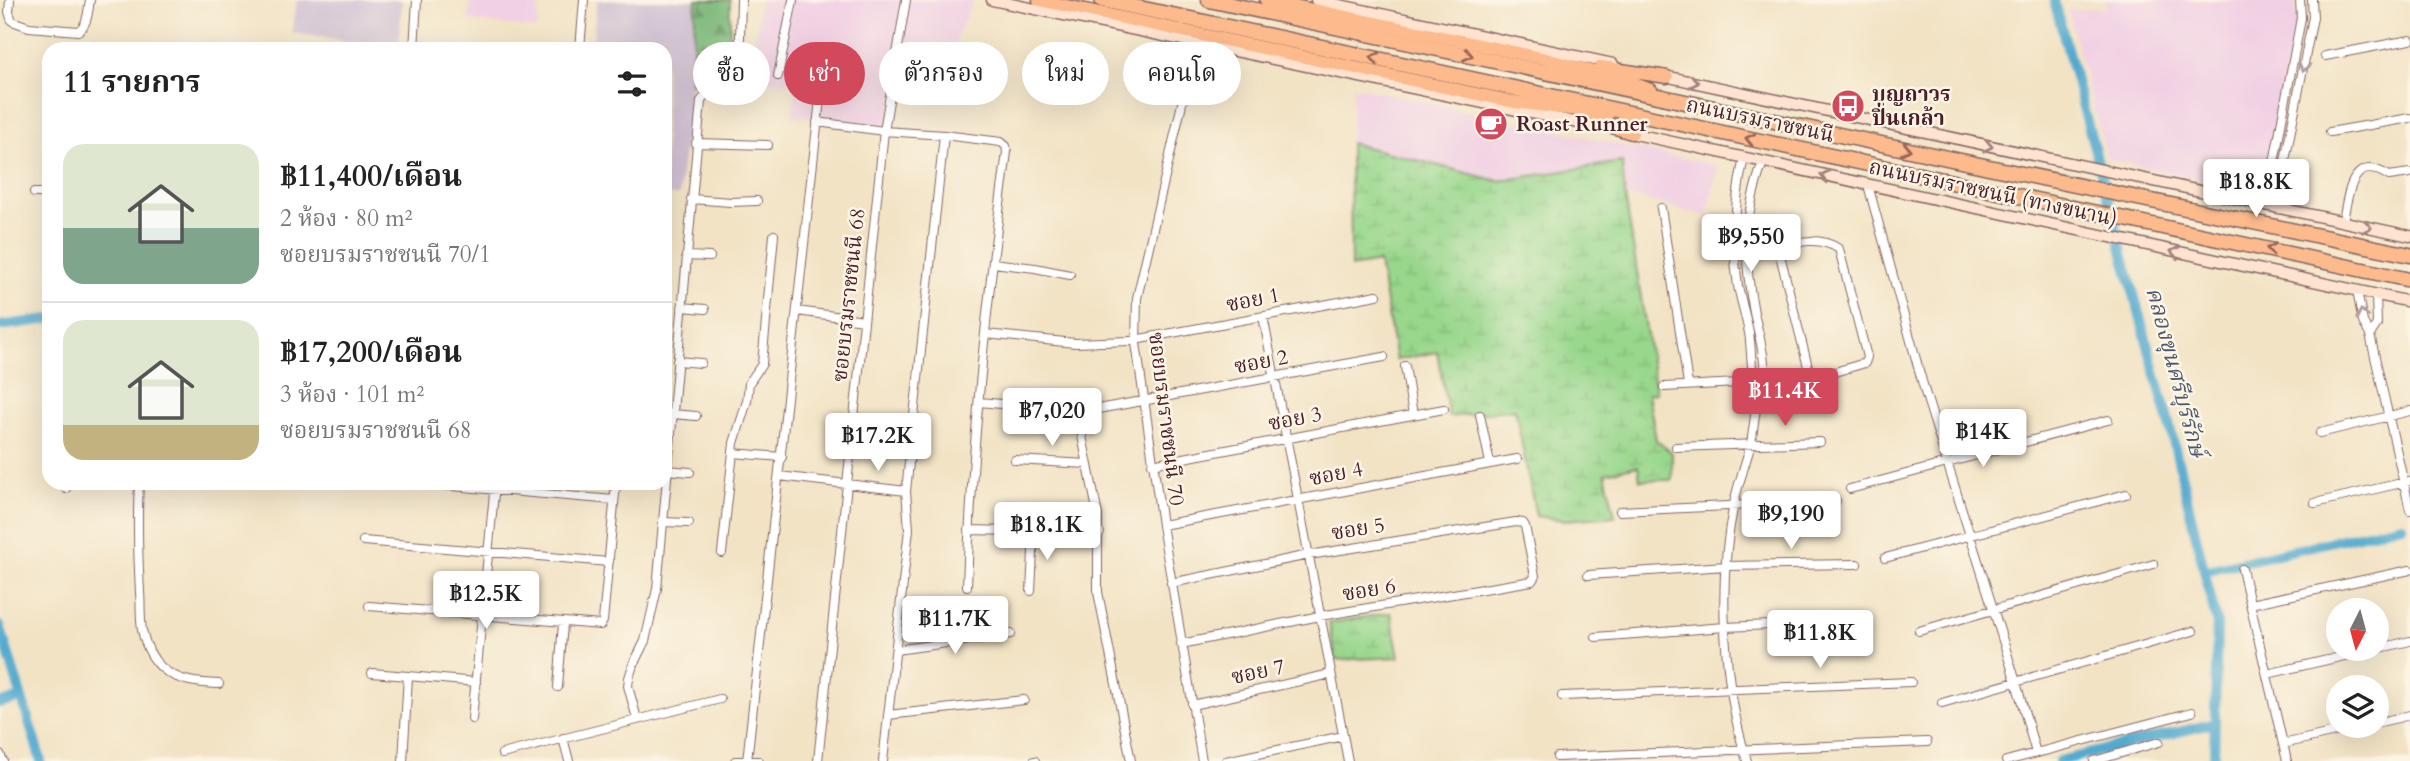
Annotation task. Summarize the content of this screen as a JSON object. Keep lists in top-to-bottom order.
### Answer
{
  "streets": {
    "highway": ["ถนนบรมราชชนนี"],
    "main road": ["ถนนบรมราชชนนี (ทางขนาน)"],
    "street": [
      "ซอยบรมราชชนนี 68",
      "ซอย 1",
      "ซอย 2",
      "ซอยบรมราชชนนี 70",
      "ซอย 3",
      "ซอย 4",
      "ซอย 5",
      "ซอย 6",
      "ซอย 7"
    ]
  },
  "crossings": [
    ["ซอย 1", "ซอยบรมราชชนนี 70"],
    ["ซอย 2", "ซอยบรมราชชนนี 70"],
    ["ซอยบรมราชชนนี 70", "ซอย 3"],
    ["ซอยบรมราชชนนี 70", "ซอย 4"],
    ["ซอยบรมราชชนนี 70", "ซอย 5"],
    ["ซอยบรมราชชนนี 70", "ซอย 6"],
    ["ซอยบรมราชชนนี 70", "ซอย 7"],
    ["ซอย 5", "ซอย 6"]
  ],
  "water": ["คลองขุนศรีบุรีรักษ์"],
  "places": {
    "bus stop": ["บุญถาวร ปิ่นเกล้า"],
    "cafe": ["Roast Runner"]
  },
  "north": "bottom",
  "page": {
    "chip": [
      "ซื้อ",
      "เช่า",
      "ตัวกรอง",
      "ใหม่",
      "คอนโด"
    ],
    "heading": "11 รายการ",
    "list": [
      {
        "name": "฿11,400/เดือน",
        "note": "2 ห้อง · 80 m² · ซอยบรมราชชนนี 70/1"
      },
      {
        "name": "฿17,200/เดือน",
        "note": "3 ห้อง · 101 m² · ซอยบรมราชชนนี 68"
      }
    ],
    "price": [
      "฿18.8K",
      "฿9,550",
      "฿11.4K",
      "฿7,020",
      "฿14K",
      "฿17.2K",
      "฿9,190",
      "฿18.1K",
      "฿12.5K",
      "฿11.7K",
      "฿11.8K"
    ]
  }
}
